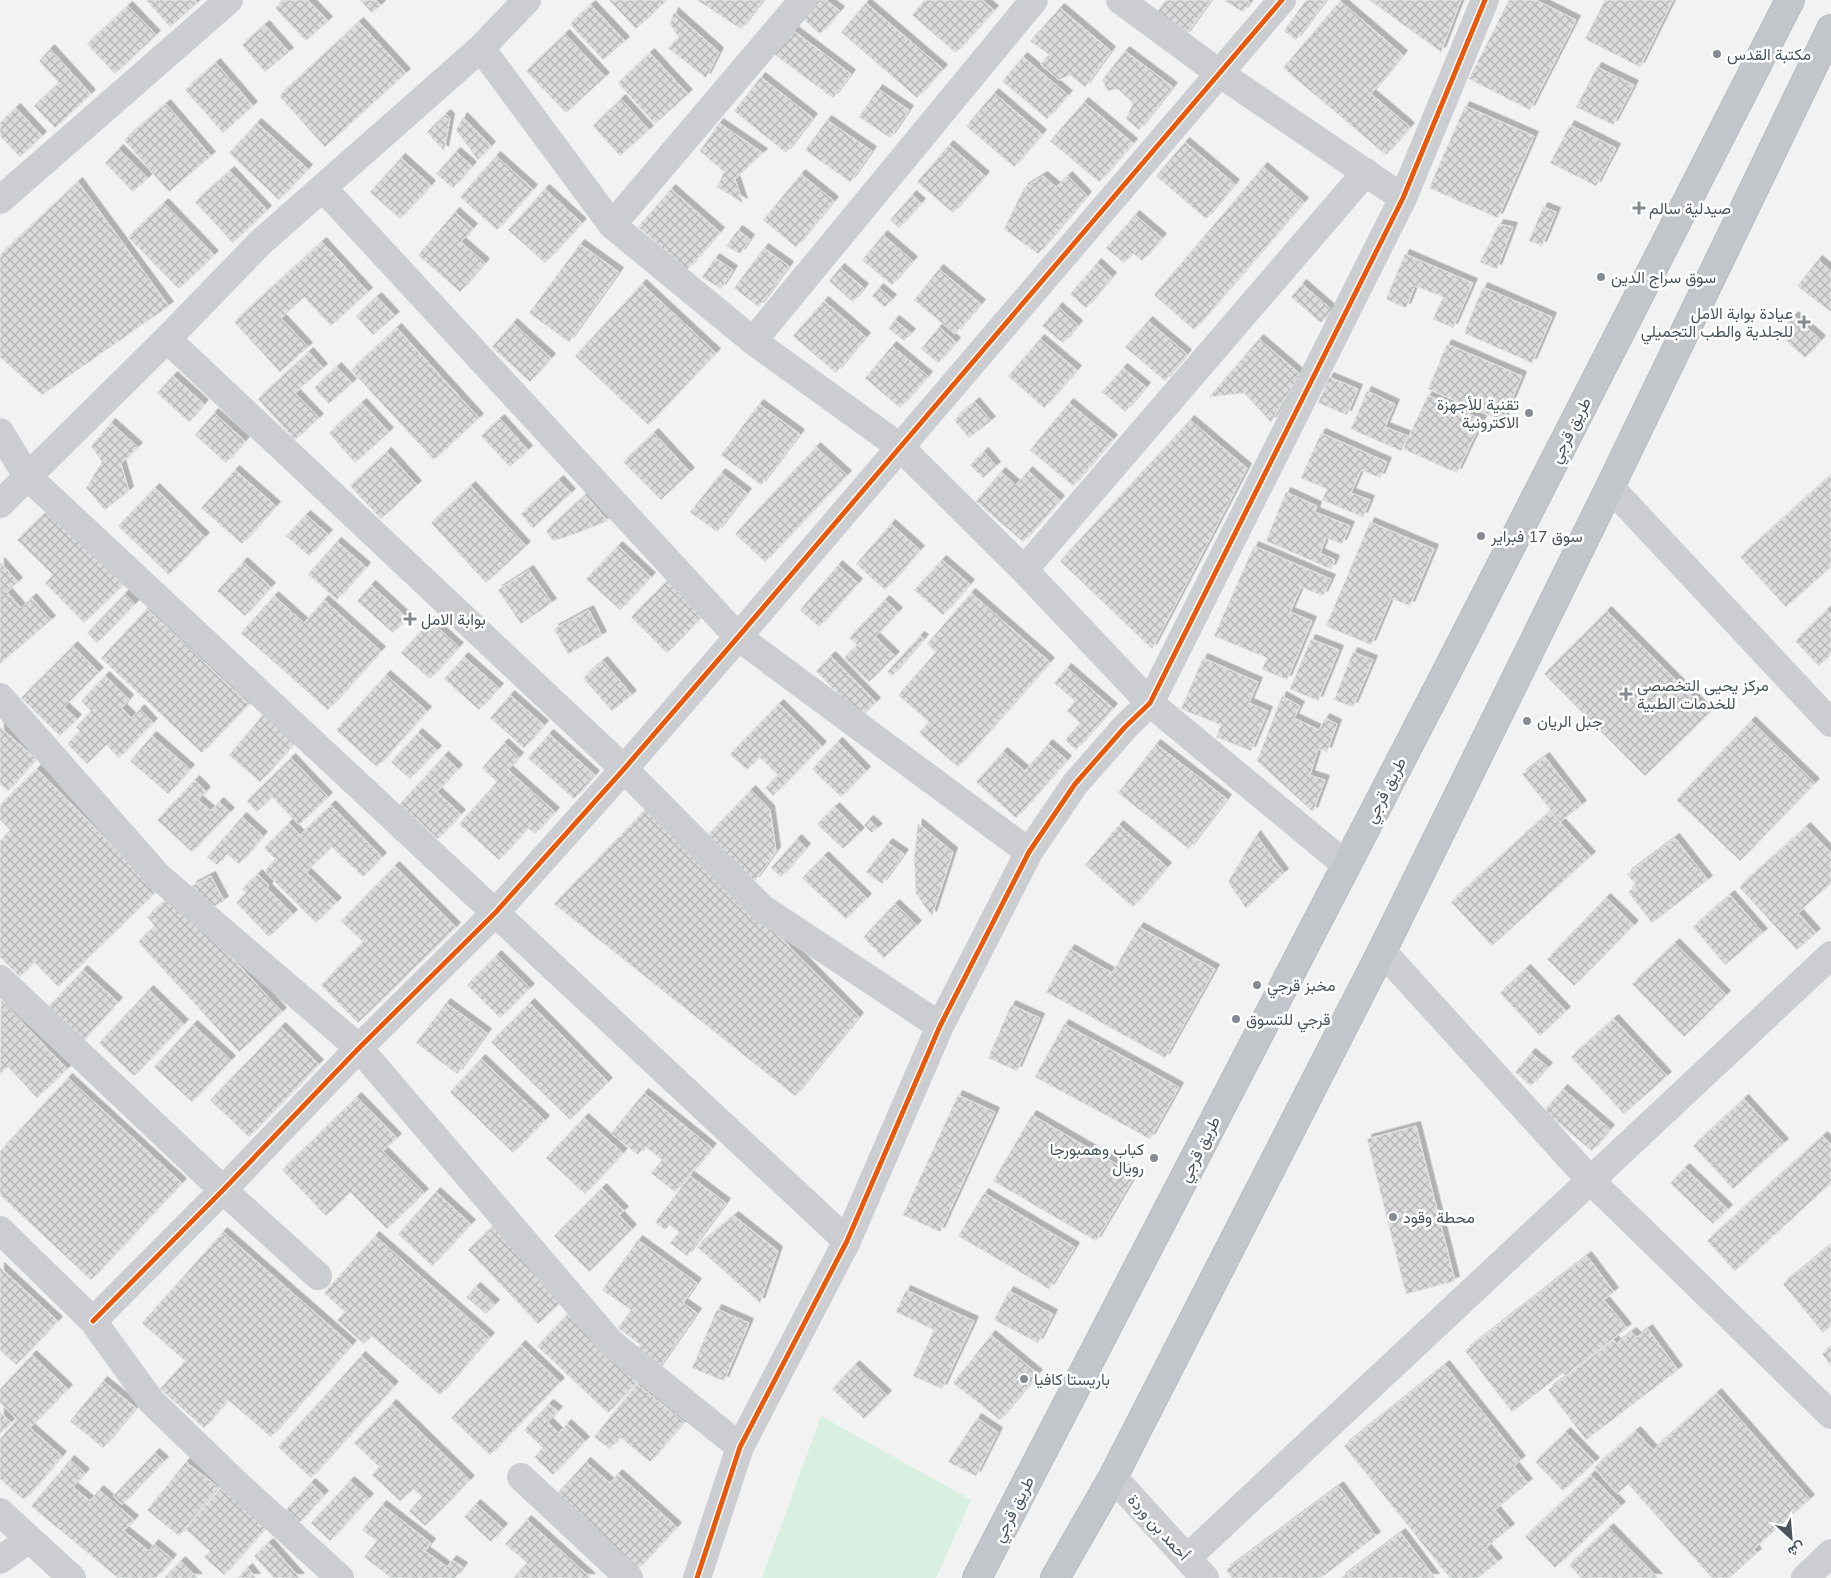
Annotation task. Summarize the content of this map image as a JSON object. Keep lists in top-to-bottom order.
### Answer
{
  "streets": {
    "highway": ["طريق قرجي"],
    "street": ["أحمد بن وردة"]
  },
  "places": {
    "other": [
      "مكتبة القدس",
      "سوق سراج الدين",
      "تقنية للأجهزة الاكترونية",
      "سوق 17 فبراير",
      "جبل الريان",
      "مخبز قرجي",
      "قرجي للتسوق",
      "كباب وهمبورجا رويال",
      "محطة وقود",
      "باريستا كافيا"
    ],
    "health": [
      "صيدلية سالم",
      "عيادة بوابة الامل للجلدية والطب التجميلي",
      "بوابة الامل",
      "مركز يحيى التخصصي للخدمات الطبية"
    ]
  },
  "north": "bottom right"
}
